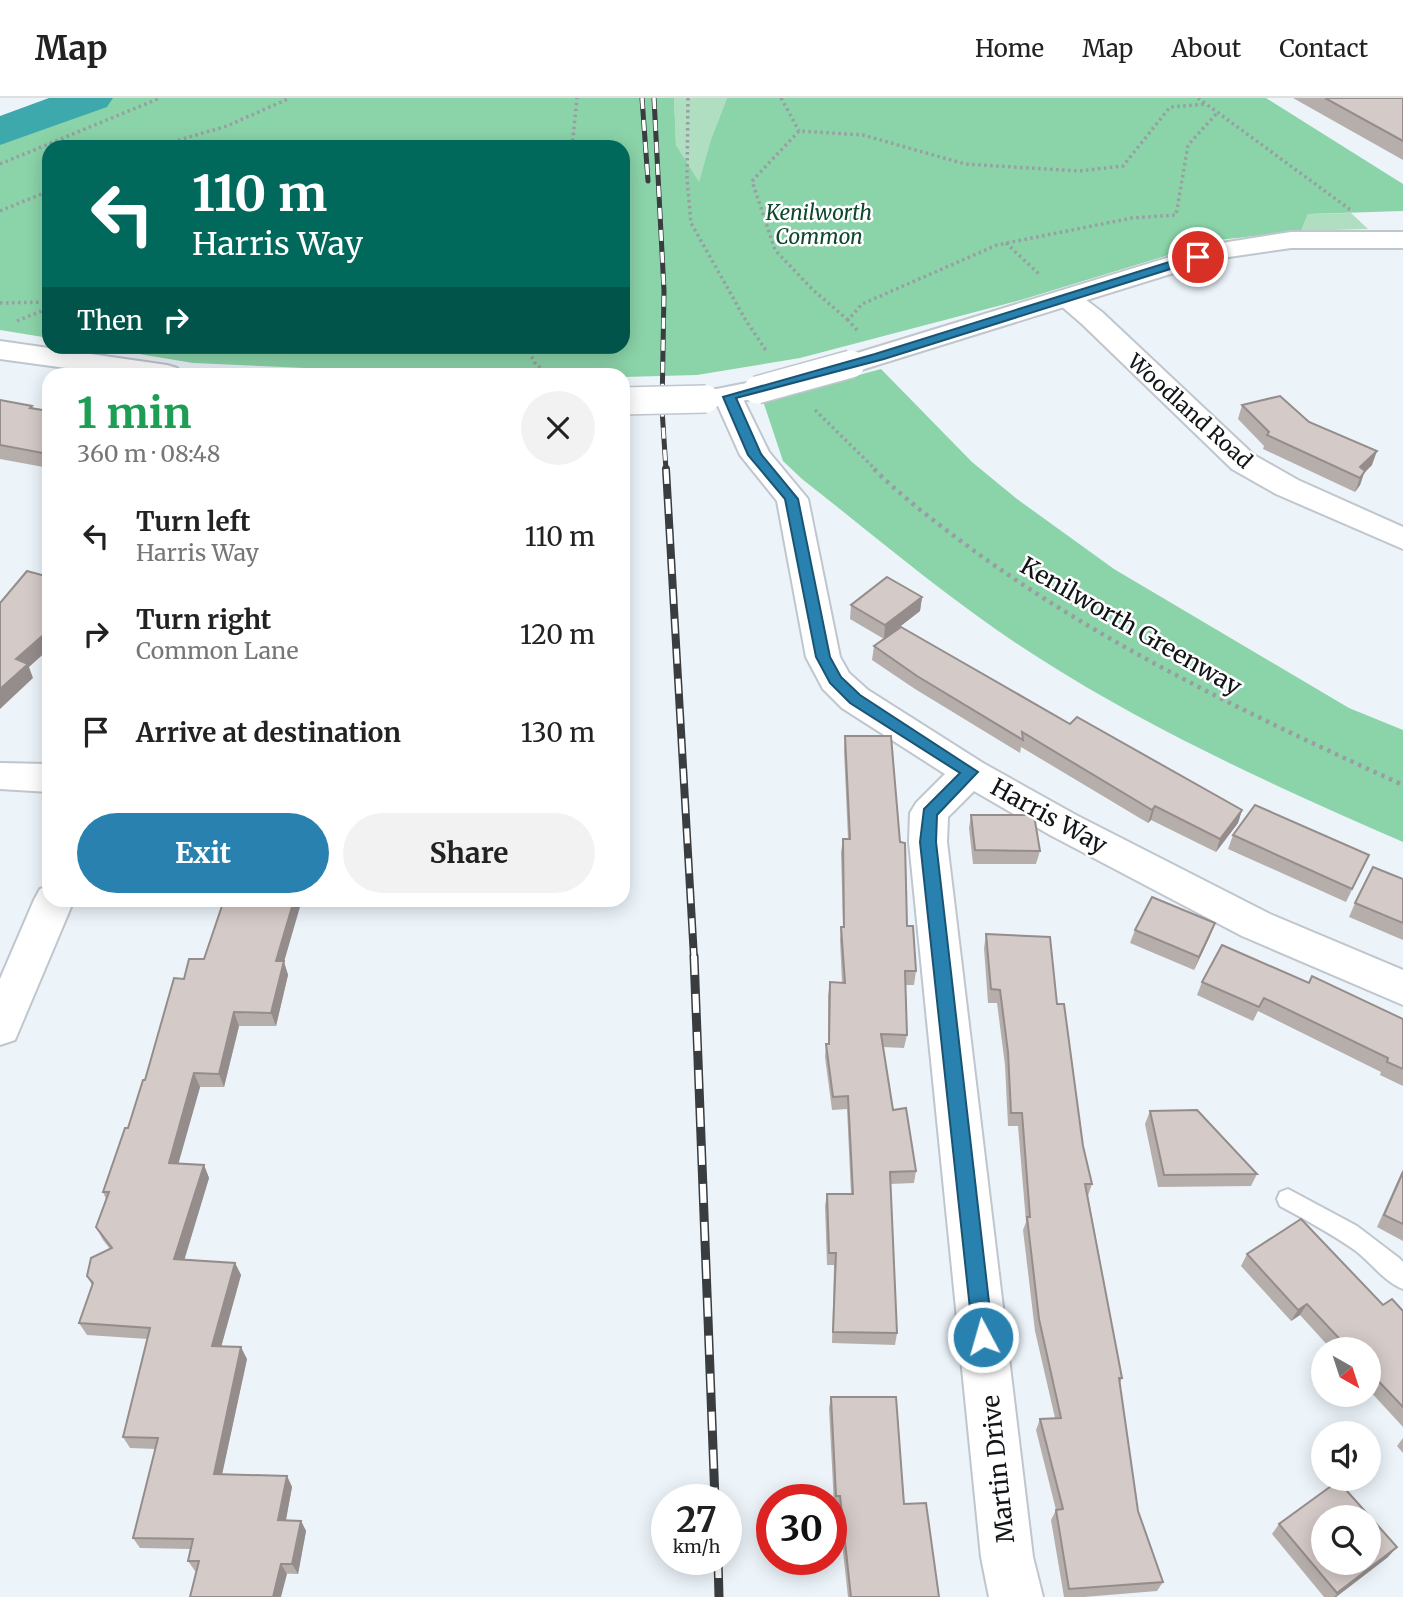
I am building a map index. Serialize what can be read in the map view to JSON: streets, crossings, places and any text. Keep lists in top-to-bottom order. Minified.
{"streets":{"street":["Woodland Road","Harris Way","Martin Drive"],"path":["Kenilworth Greenway"]},"crossings":[["Harris Way","Martin Drive"]],"parks":["Kenilworth Common"],"north":"bottom right","page":{"header":"Map","nav":["Home","Map","About","Contact"],"turn":["110 m","Harris Way"],"then":"Then","heading":["1 min","360 m · 08:48"],"list":[{"name":"Turn left","note":"Harris Way","value":"110 m"},{"name":"Turn right","note":"Common Lane","value":"120 m"},{"name":"Arrive at destination","value":"130 m"}],"buttons":["Exit","Share"],"speed":"27 km/h","limit":"30"}}
